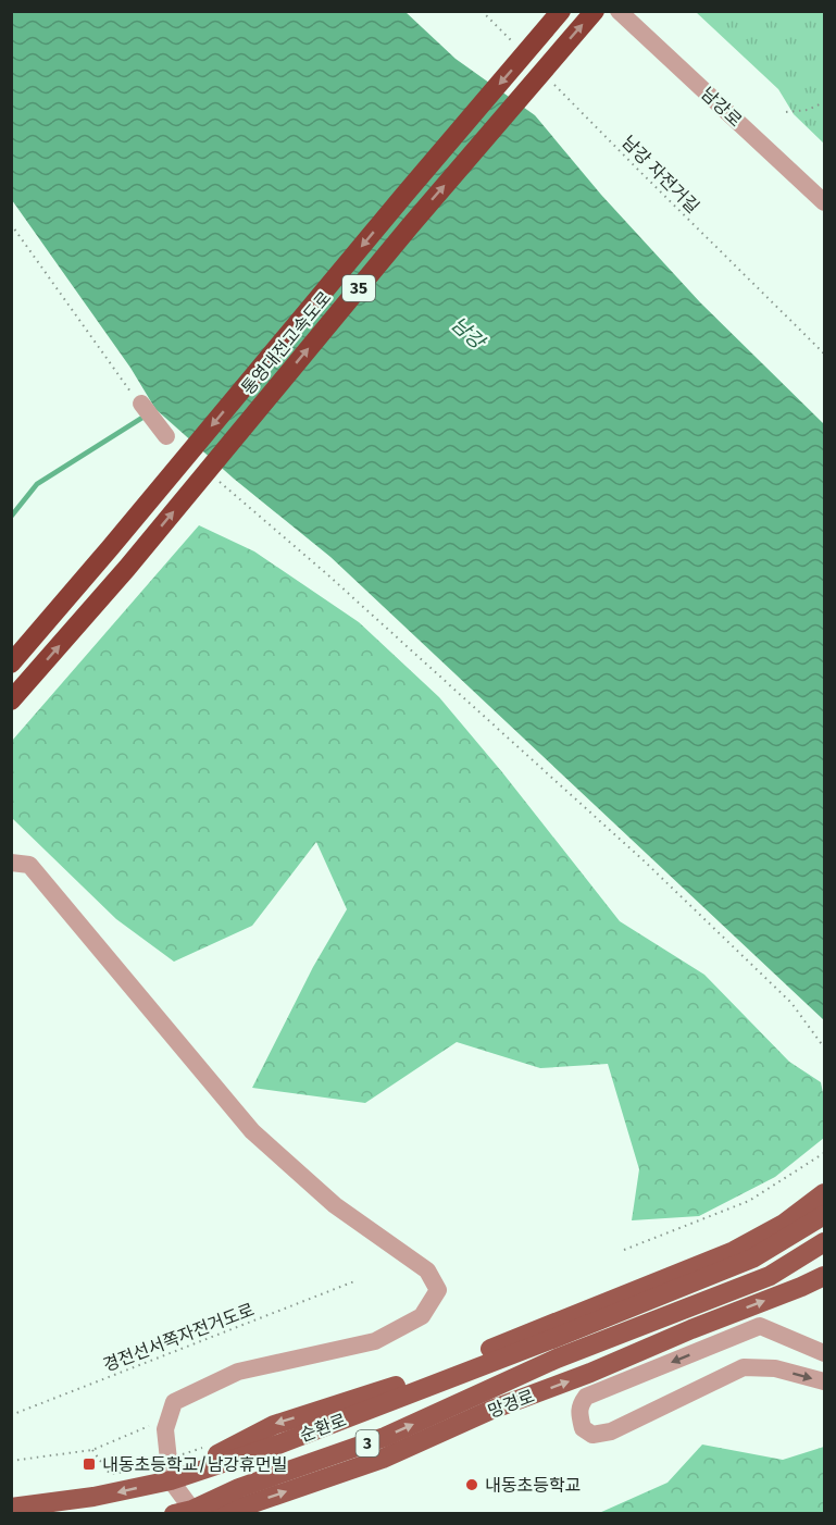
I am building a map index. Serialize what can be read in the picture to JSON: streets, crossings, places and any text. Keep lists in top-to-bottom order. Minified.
{"streets":{"highway":["35","통영대전고속도로"],"main road":["망경로","순환로","3"],"street":["남강로"],"path":["남강 자전거길","경전선서쪽자전거도로"]},"crossings":[["망경로","순환로"]],"water":["남강"],"places":{"transit":["내동초등학교/남강휴먼빌"],"other":["내동초등학교"]}}
